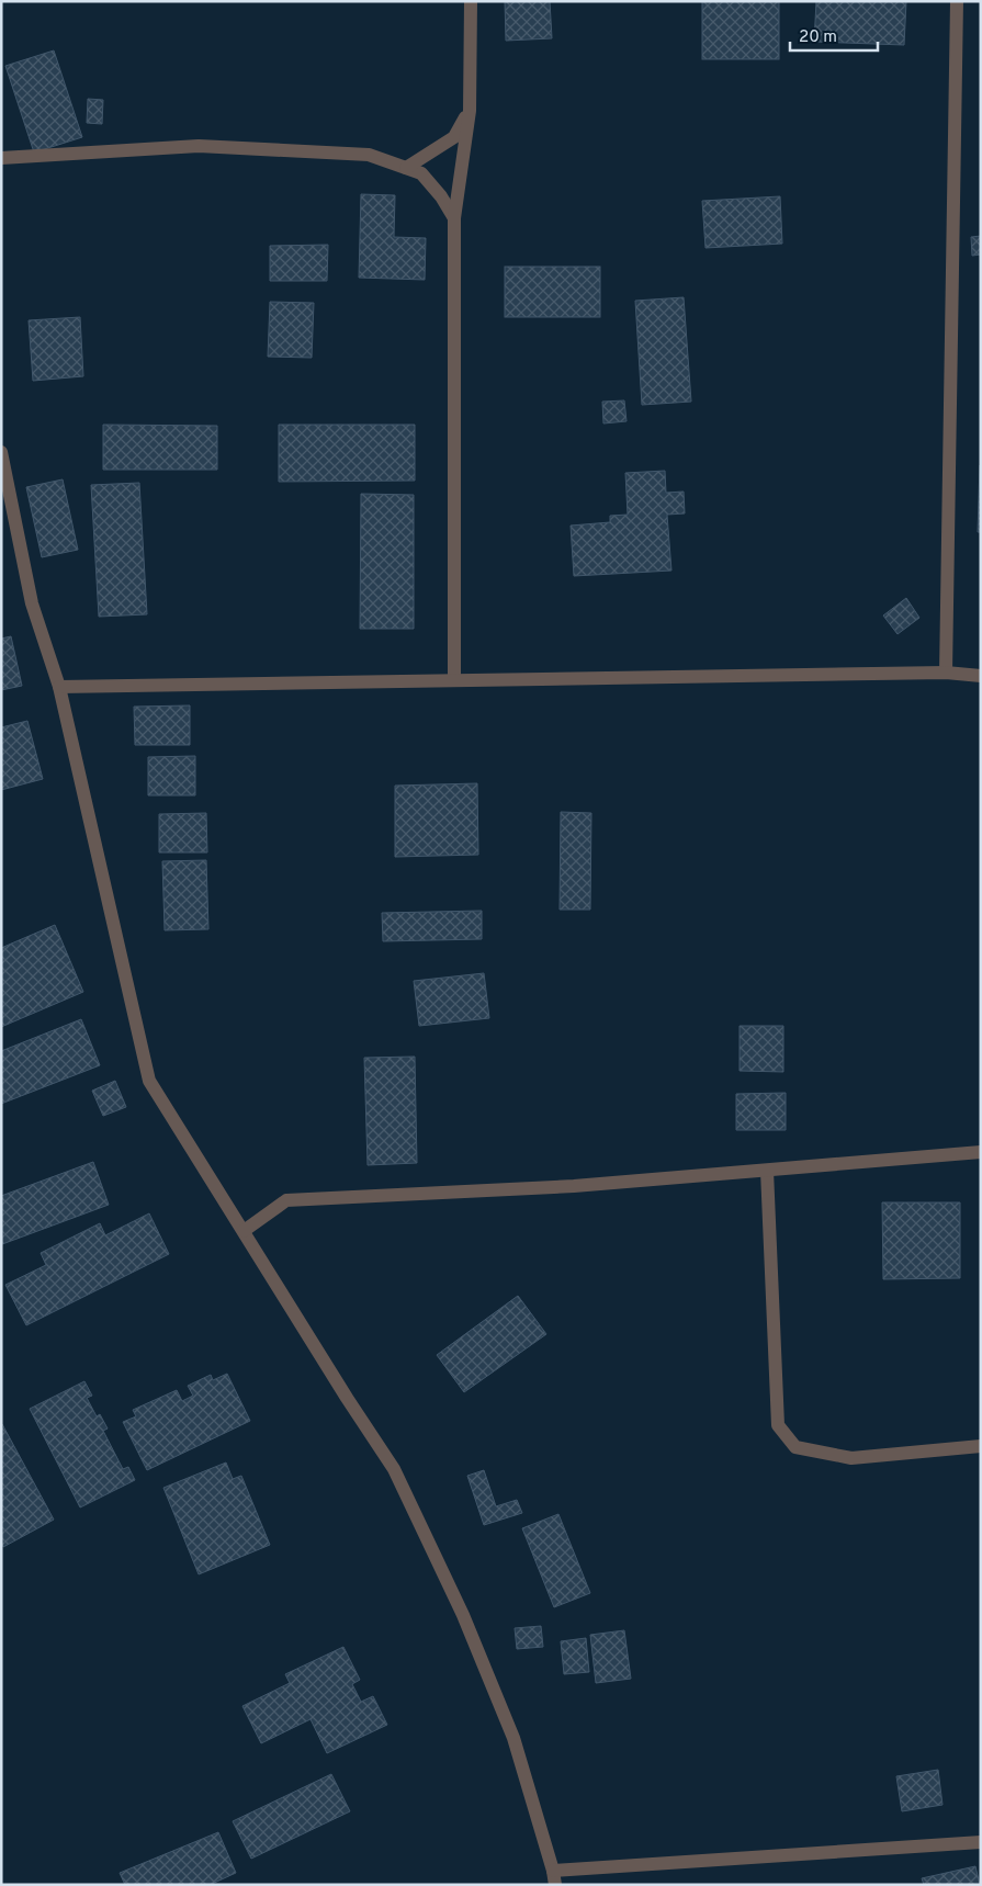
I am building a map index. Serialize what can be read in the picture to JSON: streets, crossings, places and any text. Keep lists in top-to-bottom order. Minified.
{"scale_bar":"20 m"}
